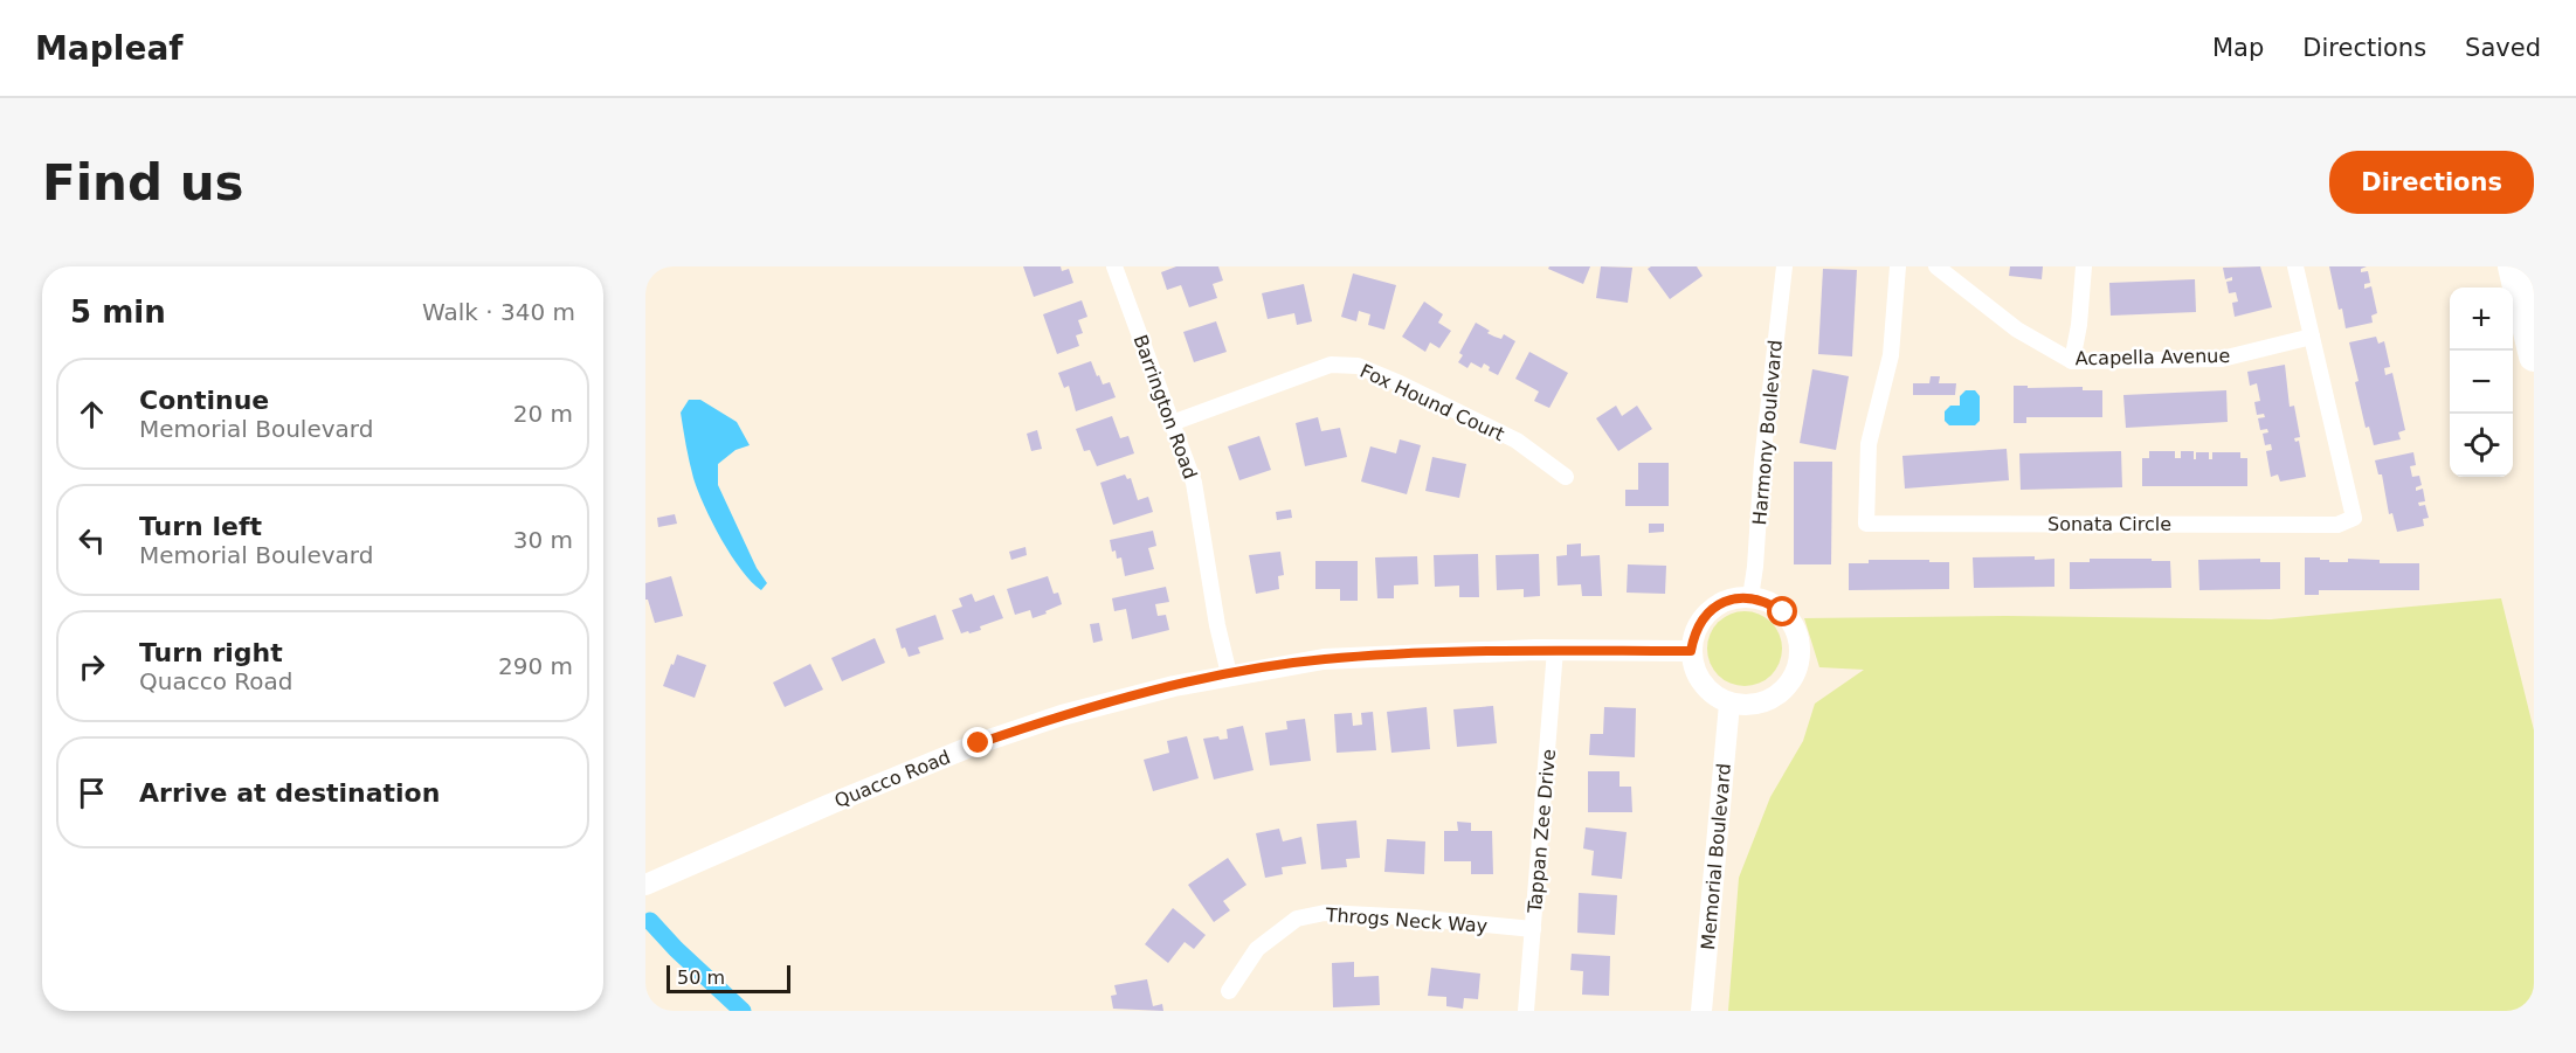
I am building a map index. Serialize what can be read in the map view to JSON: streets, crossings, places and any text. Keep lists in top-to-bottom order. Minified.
{"streets":{"street":["Acapella Avenue","Fox Hound Court","Barrington Road","Harmony Boulevard","Sonata Circle","Quacco Road","Tappan Zee Drive","Memorial Boulevard","Throgs Neck Way"]},"crossings":[["Acapella Avenue","Sonata Circle"],["Fox Hound Court","Barrington Road"],["Barrington Road","Quacco Road"],["Harmony Boulevard","Quacco Road"],["Harmony Boulevard","Memorial Boulevard"],["Quacco Road","Tappan Zee Drive"],["Quacco Road","Memorial Boulevard"],["Tappan Zee Drive","Throgs Neck Way"]],"scale_bar":"50 m","page":{"header":"Mapleaf","nav":["Map","Directions","Saved"],"buttons":"Directions","title":"Find us","heading":["5 min","Walk · 340 m"],"map_buttons":["+","−"],"list":[["Continue","Memorial Boulevard","20 m"],["Turn left","Memorial Boulevard","30 m"],["Turn right","Quacco Road","290 m"],"Arrive at destination"],"scale":"50 m"}}
